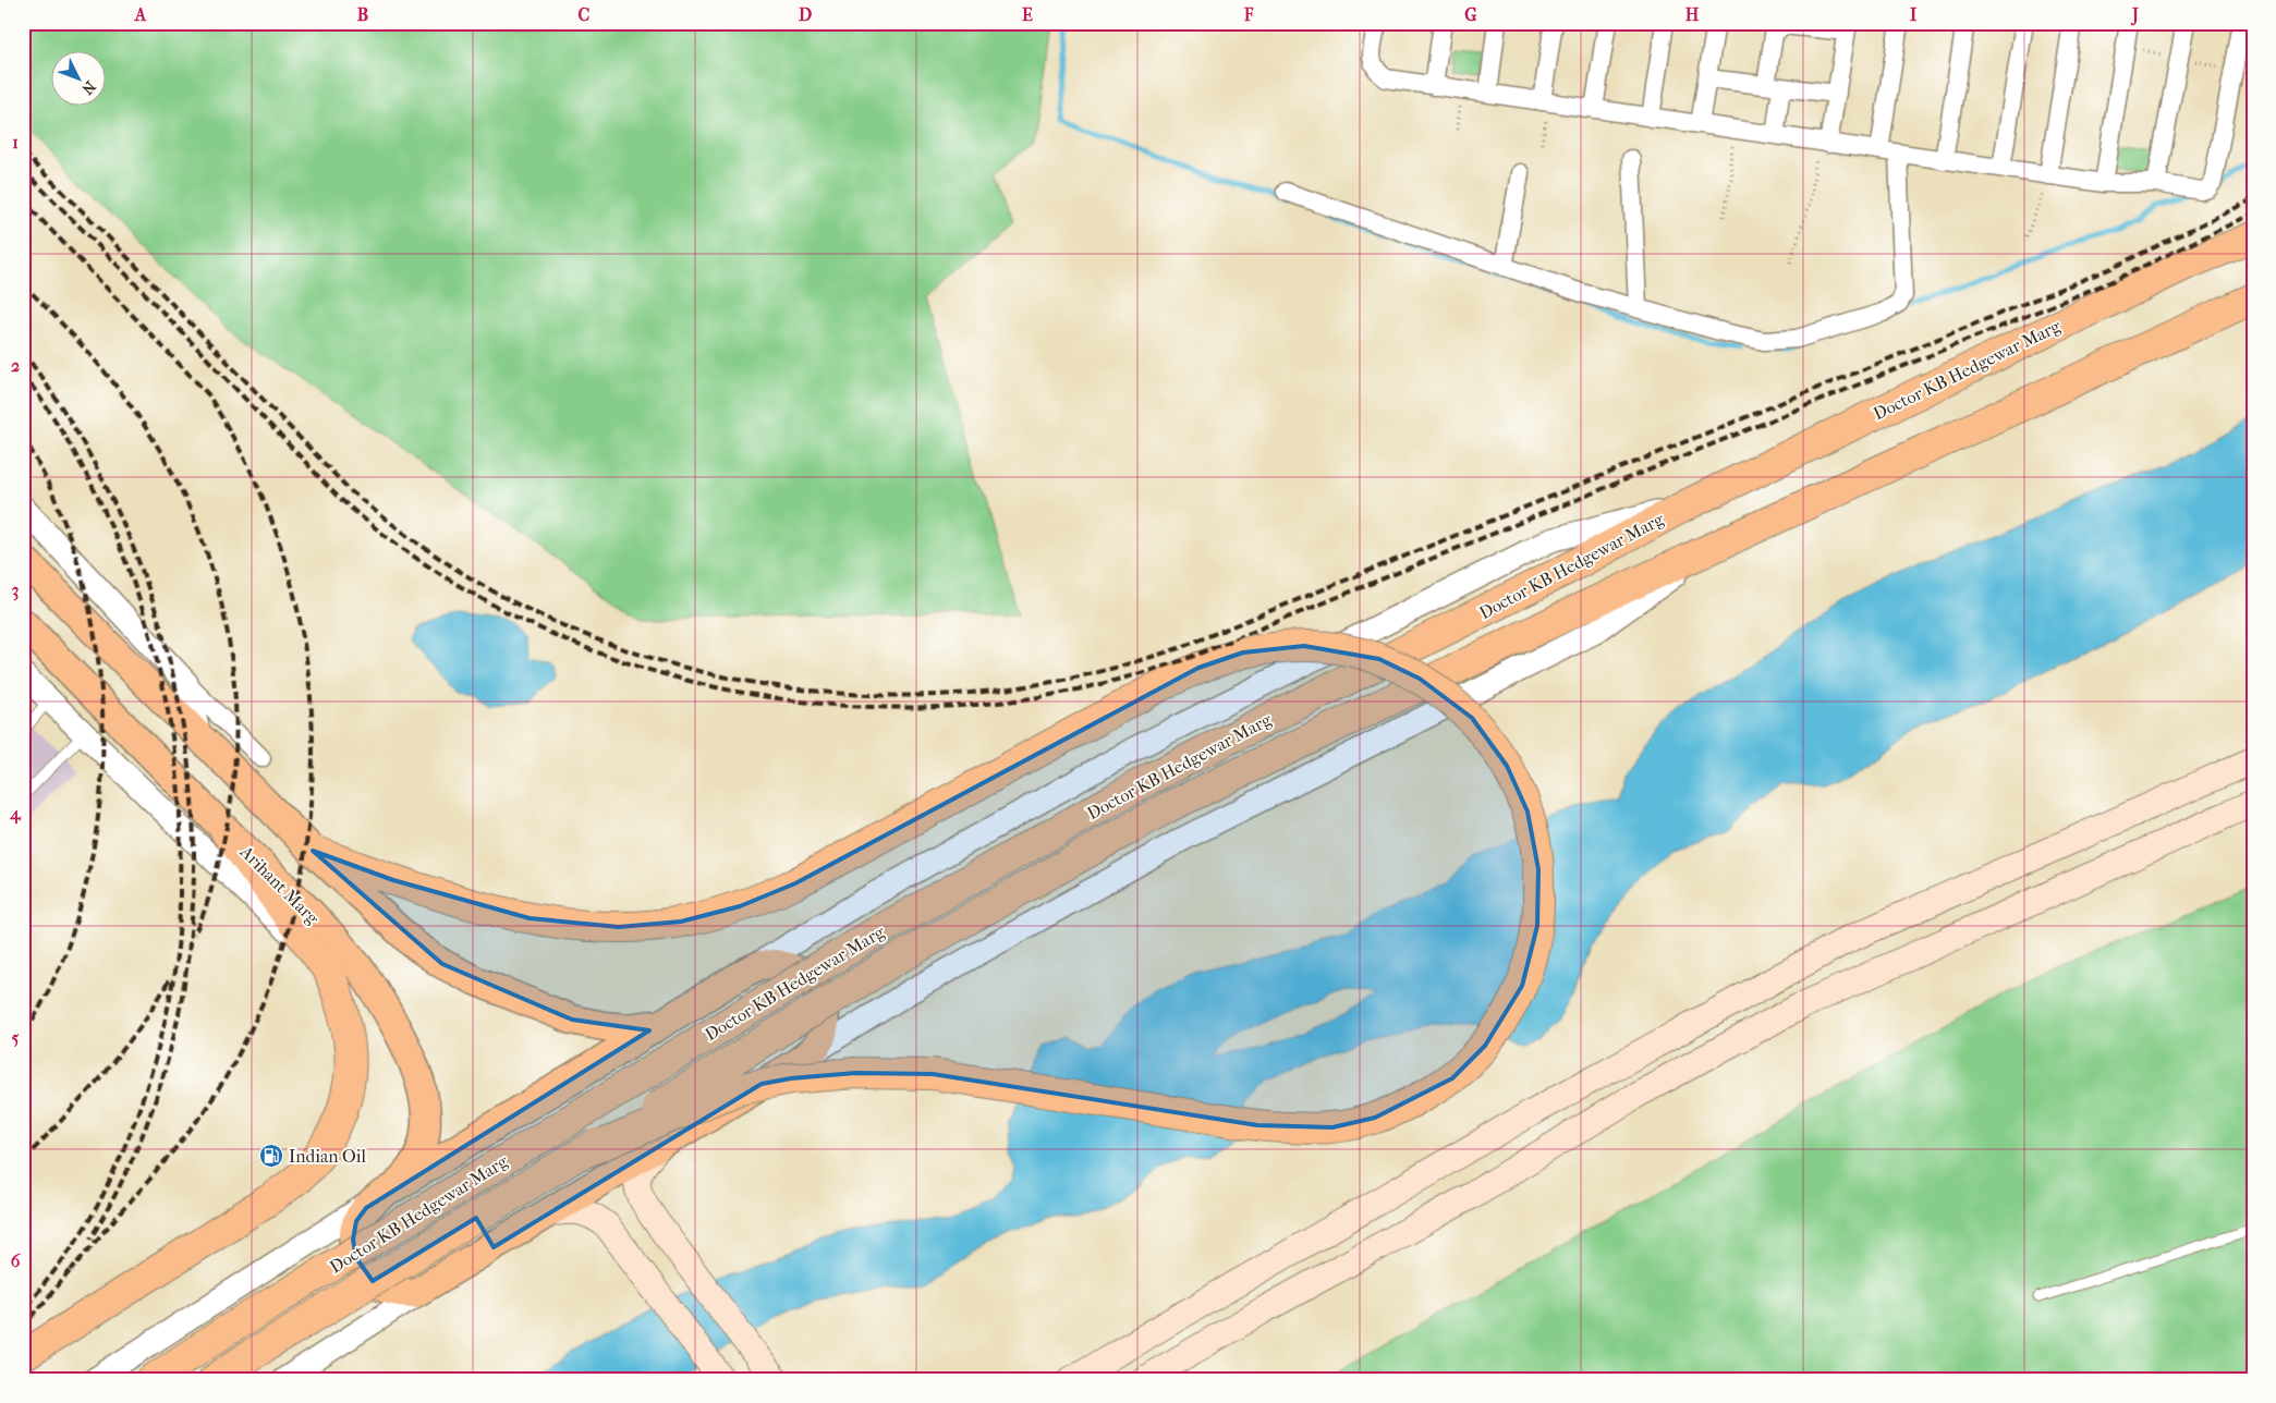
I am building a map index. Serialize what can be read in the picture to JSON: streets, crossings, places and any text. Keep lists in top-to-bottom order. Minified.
{"streets":{"highway":["Doctor KB Hedgewar Marg"],"main road":["Arihant Marg"]},"places":{"fuel station":["Indian Oil"]},"north":"bottom right","grid":{"columns":["A","B","C","D","E","F","G","H","I","J"],"rows":["1","2","3","4","5","6"]}}
